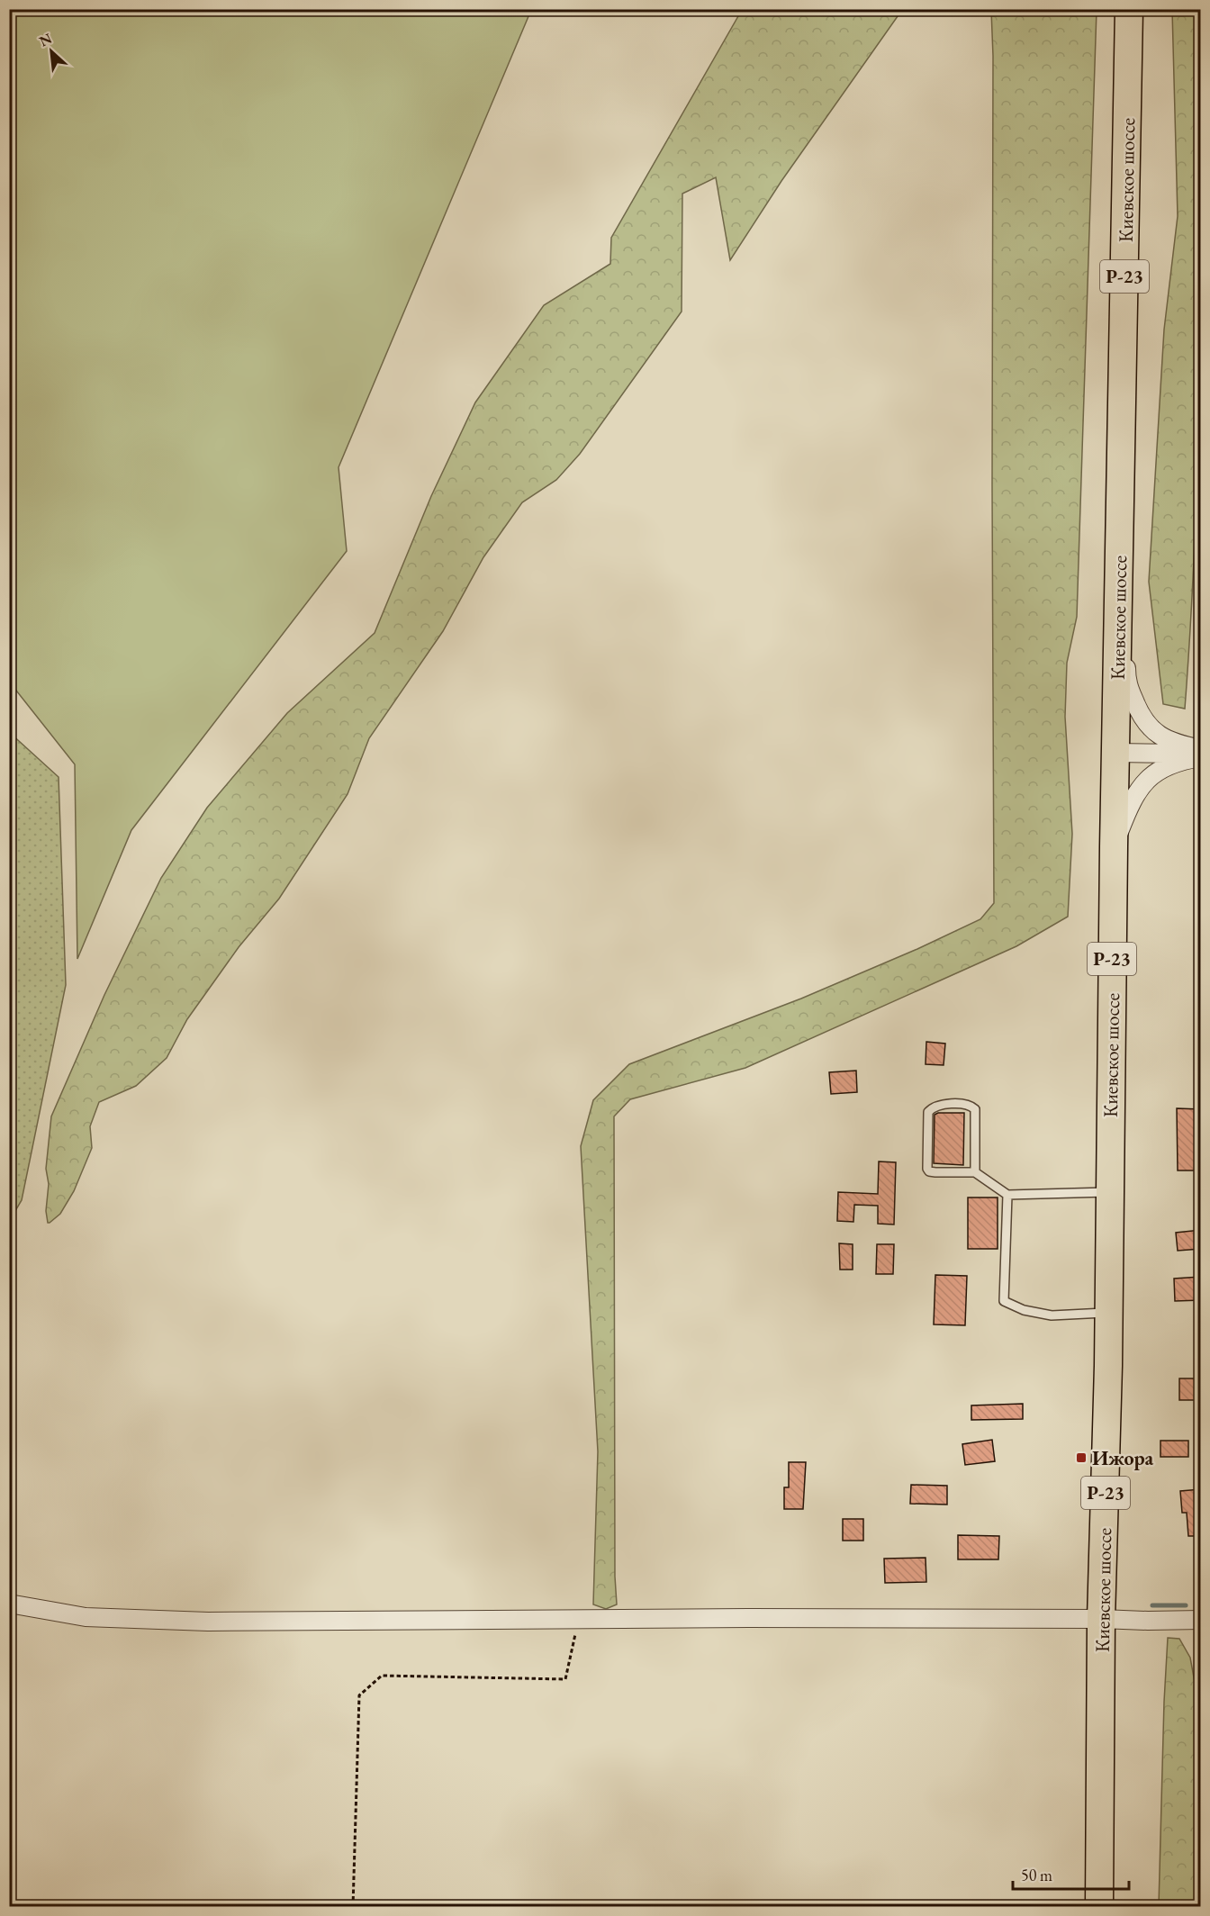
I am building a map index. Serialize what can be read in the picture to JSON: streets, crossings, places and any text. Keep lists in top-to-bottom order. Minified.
{"streets":{"main road":["Киевское шоссе","Р-23"]},"places":{"transit":["Ижора"]},"scale_bar":"50 m","north":"top left"}
